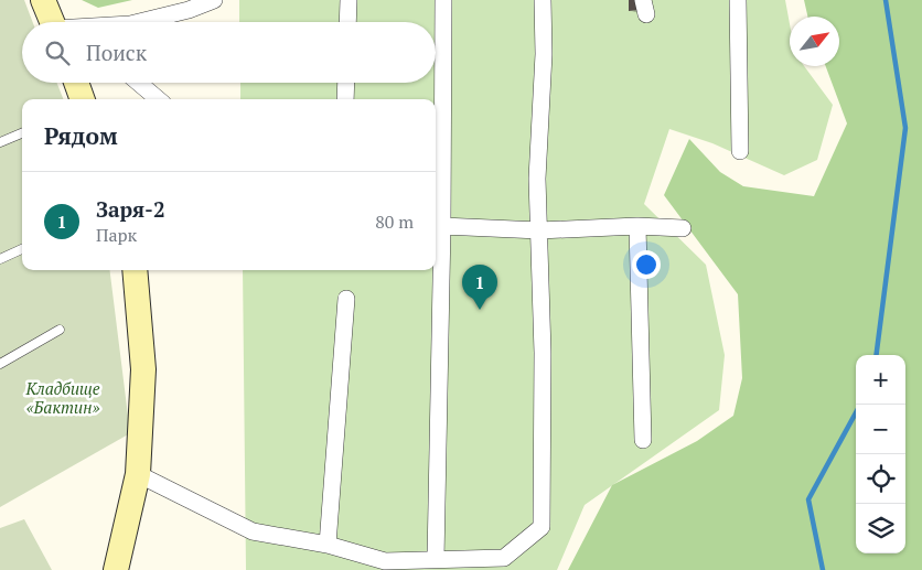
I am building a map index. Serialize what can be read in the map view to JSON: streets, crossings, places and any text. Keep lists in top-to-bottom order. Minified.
{"parks":["Кладбище «Бактин»"],"north":"top right","page":{"search":"Поиск","heading":"Рядом","list":[{"mark":"1","name":"Заря-2","note":"Парк","value":"80 m"}],"pins":"1","map_buttons":["+","−"]}}
